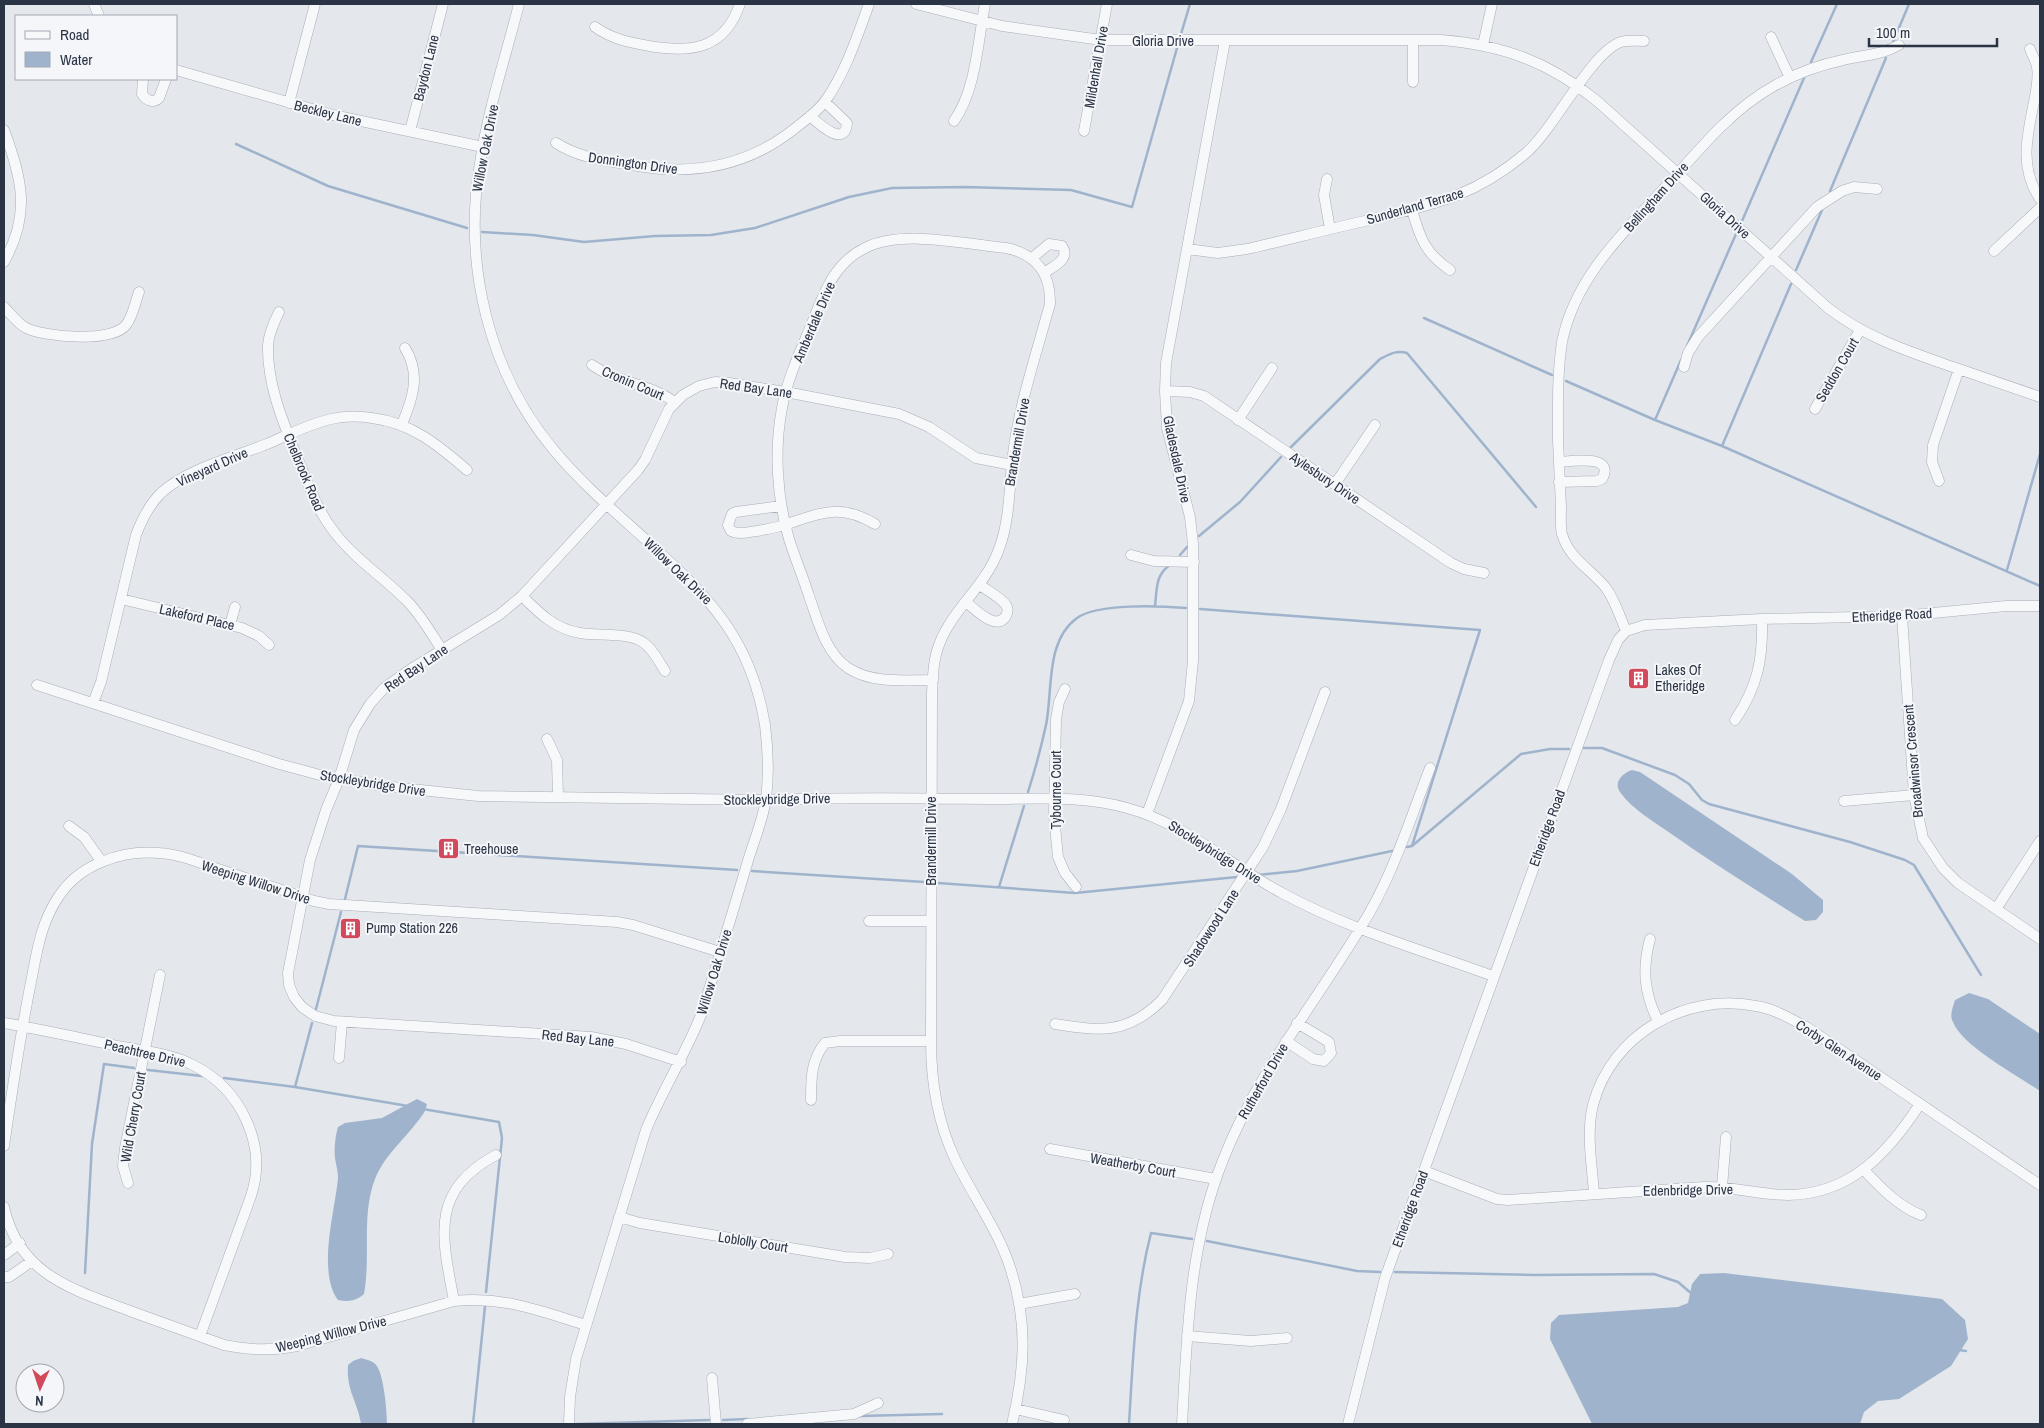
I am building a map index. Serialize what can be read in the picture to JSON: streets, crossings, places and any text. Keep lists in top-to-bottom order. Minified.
{"streets":{"street":["Gloria Drive","Mildenhall Drive","Baydon Lane","Beckley Lane","Willow Oak Drive","Donnington Drive","Bellingham Drive","Sunderland Terrace","Amberdale Drive","Seddon Court","Cronin Court","Red Bay Lane","Brandermill Drive","Gladesdale Drive","Vineyard Drive","Chelbrook Road","Aylesbury Drive","Etheridge Road","Lakeford Place","Broadwinsor Crescent","Stockleybridge Drive","Tybourne Court","Weeping Willow Drive","Shadowood Lane","Corby Glen Avenue","Peachtree Drive","Rutherford Drive","Wild Cherry Court","Weatherby Court","Edenbridge Drive","Loblolly Court"]},"crossings":[["Gloria Drive","Mildenhall Drive"],["Gloria Drive","Bellingham Drive"],["Gloria Drive","Sunderland Terrace"],["Gloria Drive","Seddon Court"],["Gloria Drive","Gladesdale Drive"],["Baydon Lane","Beckley Lane"],["Beckley Lane","Willow Oak Drive"],["Willow Oak Drive","Red Bay Lane"],["Willow Oak Drive","Stockleybridge Drive"],["Willow Oak Drive","Weeping Willow Drive"],["Willow Oak Drive","Loblolly Court"],["Bellingham Drive","Etheridge Road"],["Sunderland Terrace","Gladesdale Drive"],["Amberdale Drive","Red Bay Lane"],["Amberdale Drive","Brandermill Drive"],["Cronin Court","Red Bay Lane"],["Red Bay Lane","Brandermill Drive"],["Red Bay Lane","Chelbrook Road"],["Red Bay Lane","Stockleybridge Drive"],["Red Bay Lane","Weeping Willow Drive"],["Brandermill Drive","Stockleybridge Drive"],["Gladesdale Drive","Aylesbury Drive"],["Gladesdale Drive","Stockleybridge Drive"],["Vineyard Drive","Chelbrook Road"],["Vineyard Drive","Lakeford Place"],["Vineyard Drive","Stockleybridge Drive"],["Etheridge Road","Broadwinsor Crescent"],["Etheridge Road","Stockleybridge Drive"],["Etheridge Road","Edenbridge Drive"],["Stockleybridge Drive","Tybourne Court"],["Stockleybridge Drive","Shadowood Lane"],["Stockleybridge Drive","Rutherford Drive"],["Weeping Willow Drive","Peachtree Drive"],["Corby Glen Avenue","Edenbridge Drive"],["Peachtree Drive","Wild Cherry Court"],["Rutherford Drive","Weatherby Court"]],"places":{"building":["Lakes Of Etheridge","Treehouse","Pump Station 226"]},"legend":["Road","Water"],"scale_bar":"100 m","north":"bottom"}
